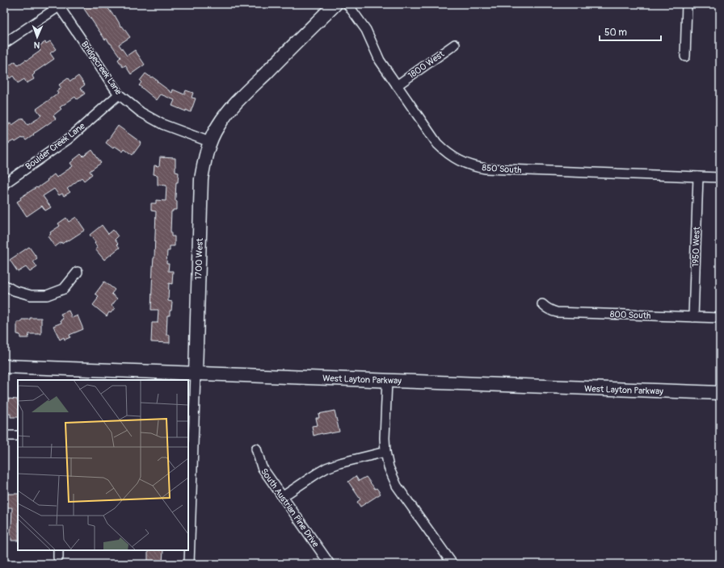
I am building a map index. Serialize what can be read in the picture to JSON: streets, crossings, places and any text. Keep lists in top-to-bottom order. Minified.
{"streets":{"main road":["1700 West","West Layton Parkway"],"street":["1800 West","Bridgecreek Lane","Boulder Creek Lane","850 South","1950 West","800 South","South Austrian Pine Drive"]},"crossings":[["1800 West","850 South"],["Bridgecreek Lane","Boulder Creek Lane"],["Bridgecreek Lane","1700 West"],["850 South","1950 West"],["1950 West","800 South"],["1700 West","West Layton Parkway"]],"scale_bar":"50 m","north":"bottom"}
